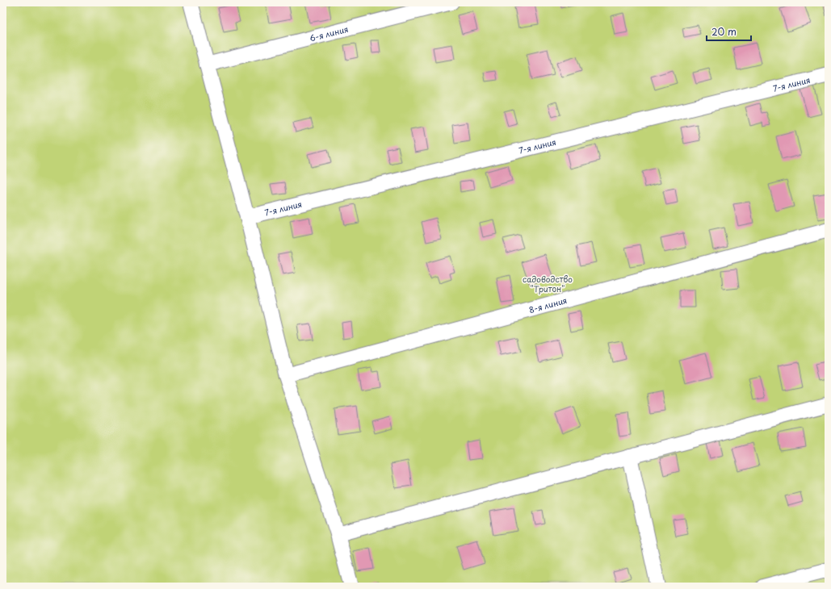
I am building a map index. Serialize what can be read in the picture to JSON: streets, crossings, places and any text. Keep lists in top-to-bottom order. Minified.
{"streets":{"street":["6-я линия","7-я линия","8-я линия"]},"parks":["садоводство \"Тритон\""],"scale_bar":"20 m"}
